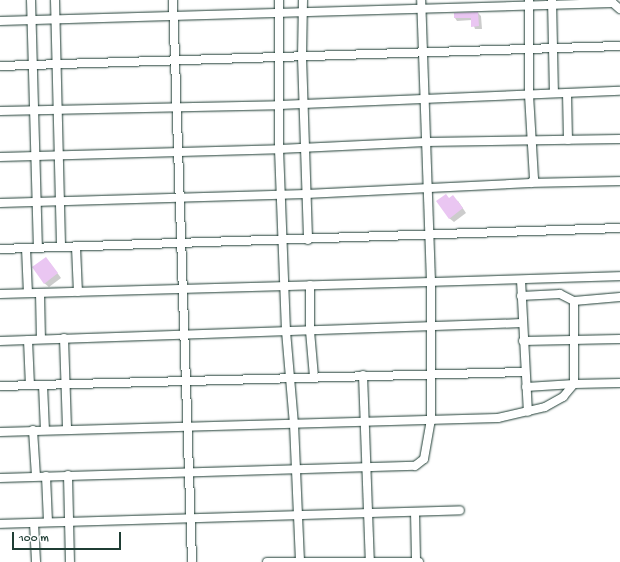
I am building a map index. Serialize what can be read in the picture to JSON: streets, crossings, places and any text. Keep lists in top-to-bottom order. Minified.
{"scale_bar":"100 m"}
